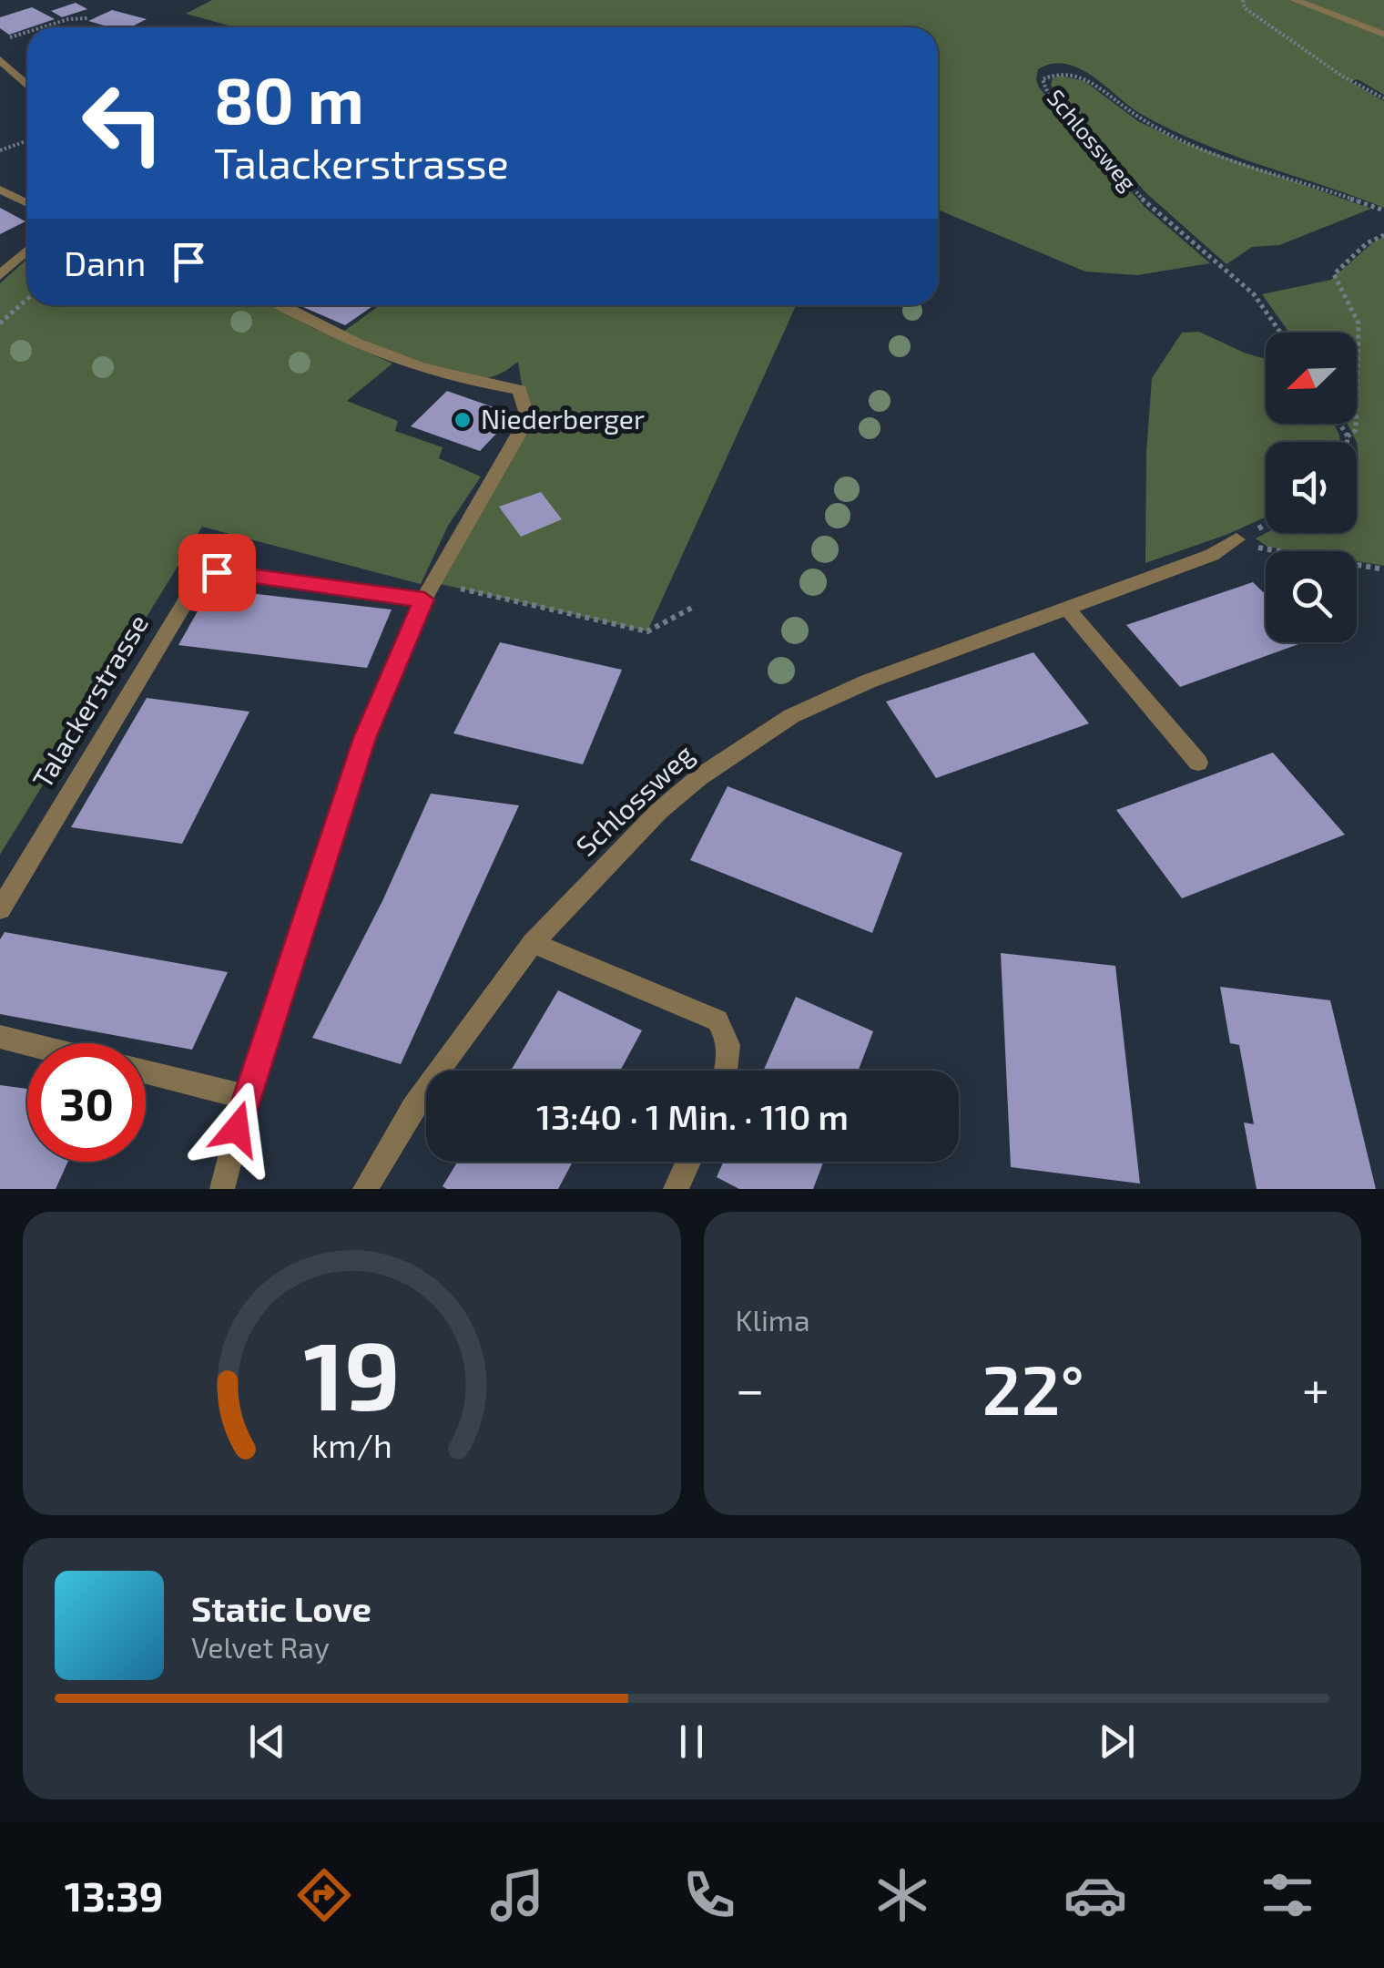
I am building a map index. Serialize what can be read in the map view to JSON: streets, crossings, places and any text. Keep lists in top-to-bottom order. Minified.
{"streets":{"street":["Schlossweg","Talackerstrasse"]},"places":["Niederberger"],"north":"bottom left","page":{"turn":["80 m","Talackerstrasse"],"then":"Dann","limit":"30","trip":"13:40 · 1 Min. · 110 m","tile":"Klima","heat":["−","22°","+"],"song":["Static Love","Velvet Ray"],"tabs":"13:39","gauge":["19","km/h"]}}
